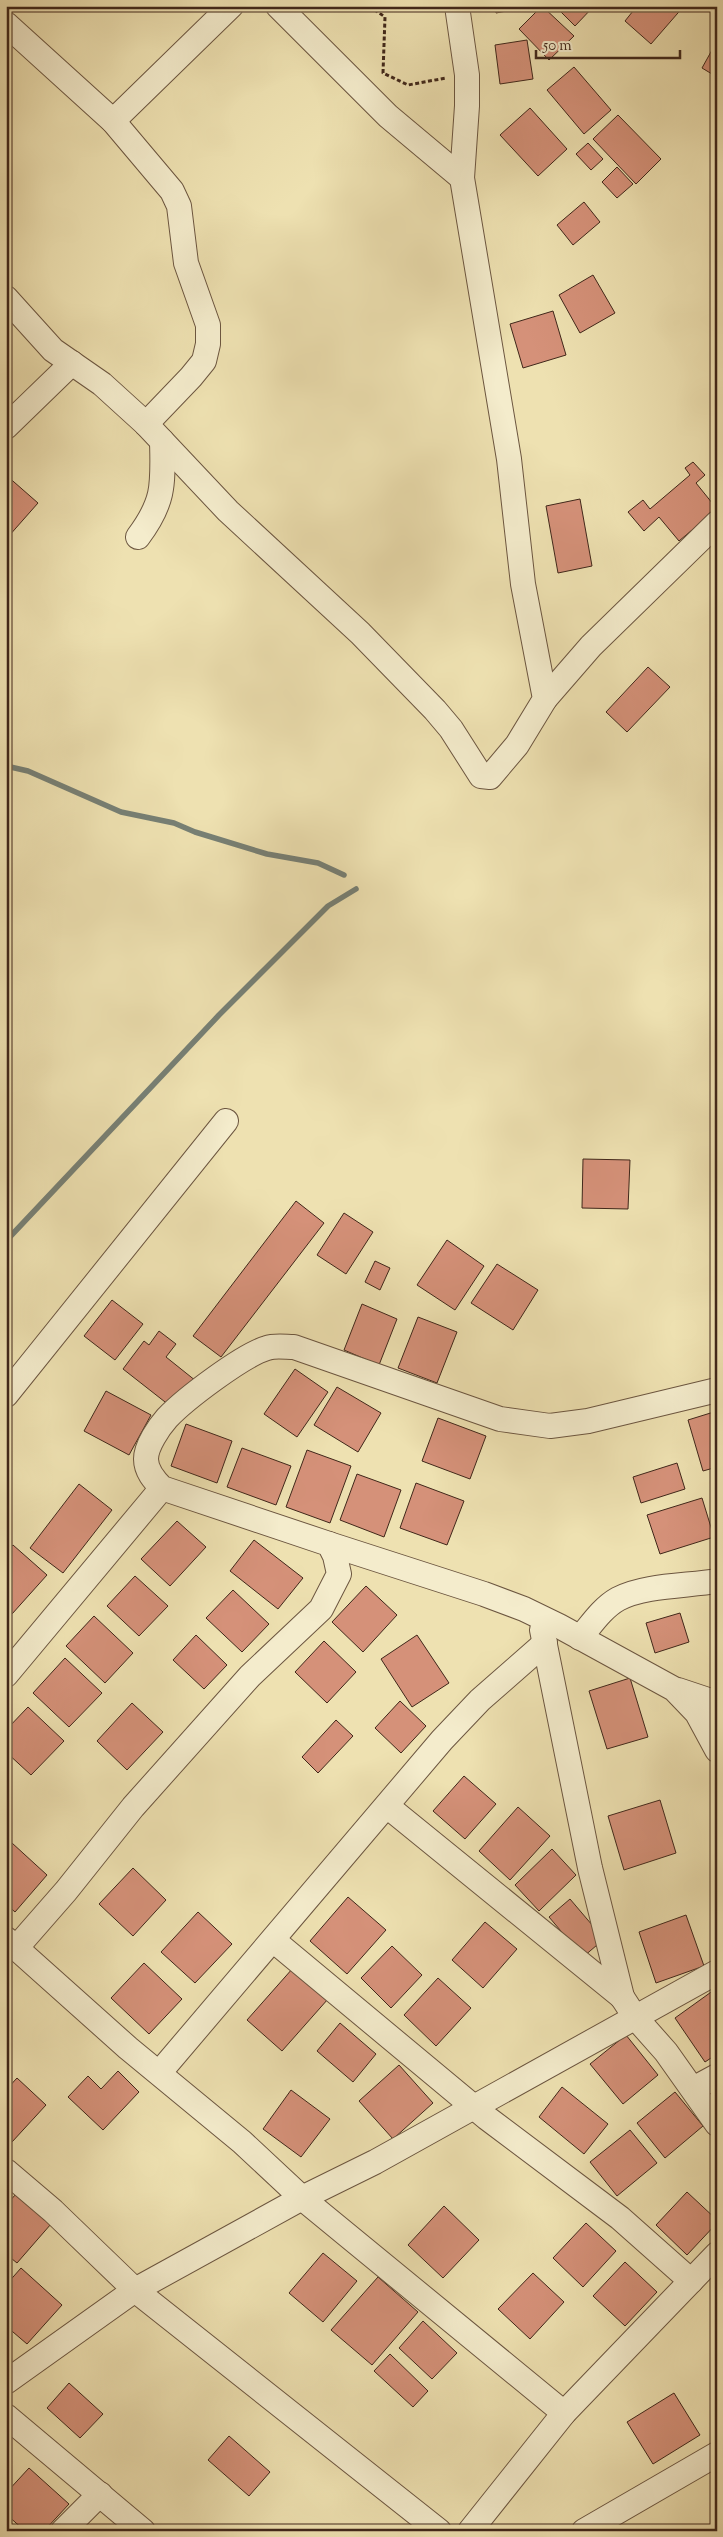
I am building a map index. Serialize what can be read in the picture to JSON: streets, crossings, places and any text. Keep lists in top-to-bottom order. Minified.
{"scale_bar":"50 m"}
